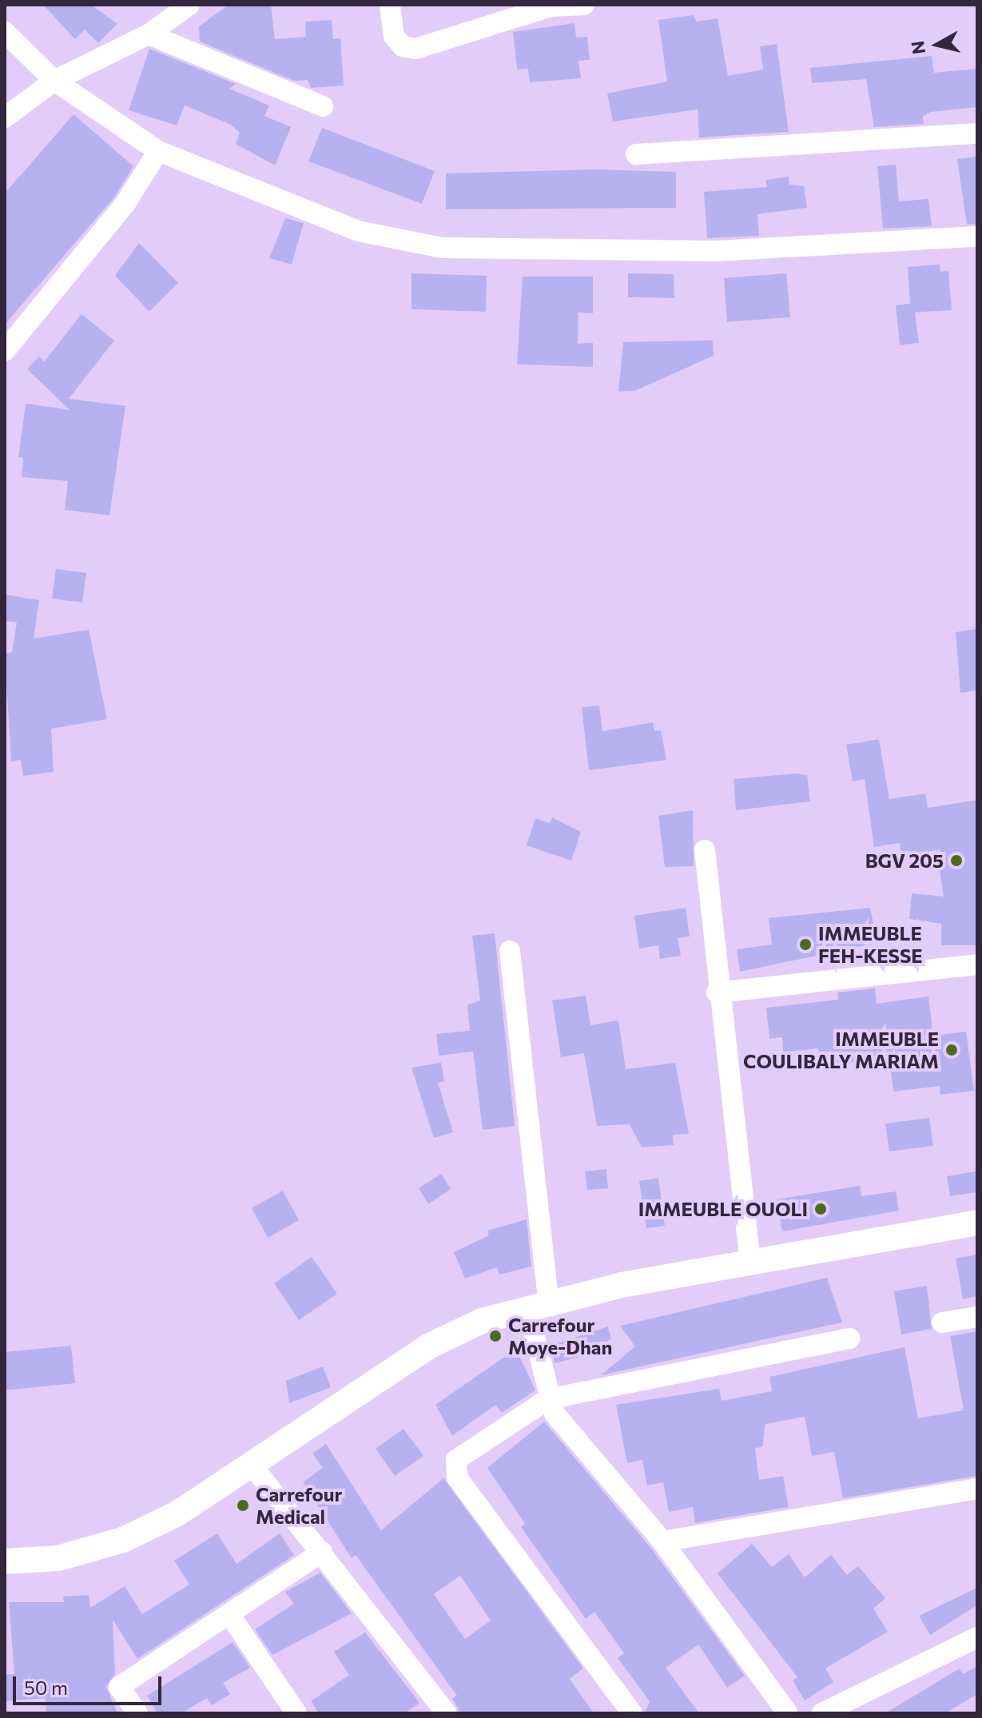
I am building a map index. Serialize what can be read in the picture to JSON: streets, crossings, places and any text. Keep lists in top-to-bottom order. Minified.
{"places":["BGV 205","IMMEUBLE FEH-KESSE","IMMEUBLE COULIBALY MARIAM","IMMEUBLE OUOLI","Carrefour Moye-Dhan","Carrefour Medical"],"scale_bar":"50 m","north":"left"}
